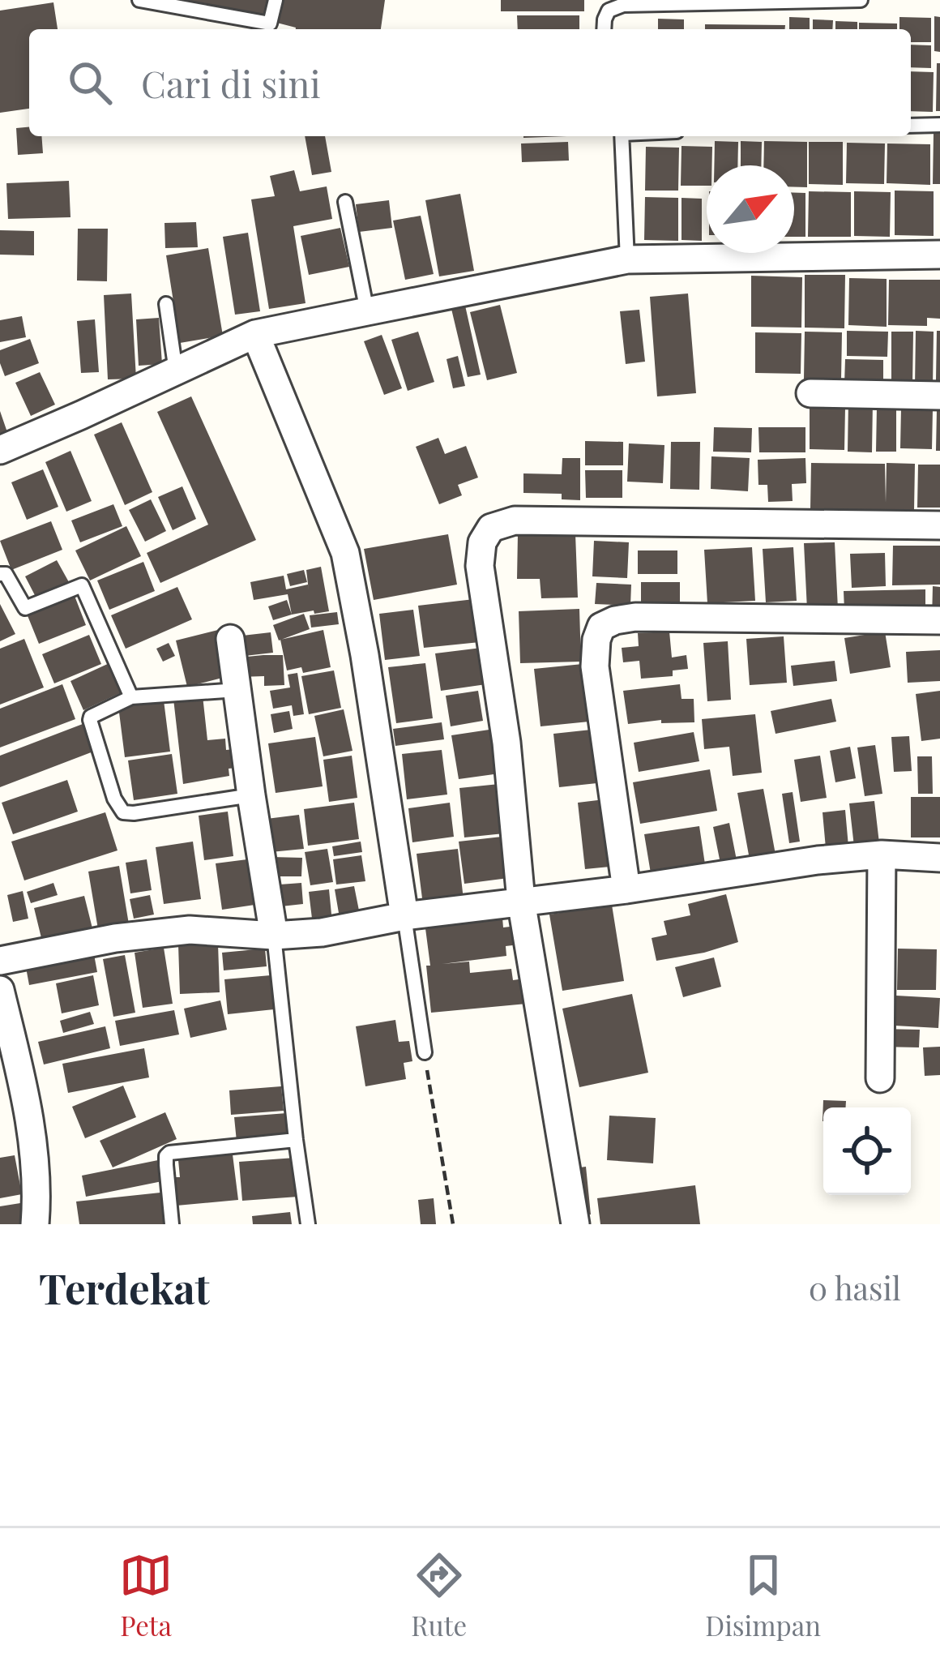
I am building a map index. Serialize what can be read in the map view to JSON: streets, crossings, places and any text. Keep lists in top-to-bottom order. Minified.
{"north":"top right","page":{"search":"Cari di sini","heading":["Terdekat","0 hasil"],"nav":["Peta","Rute","Disimpan"]}}
